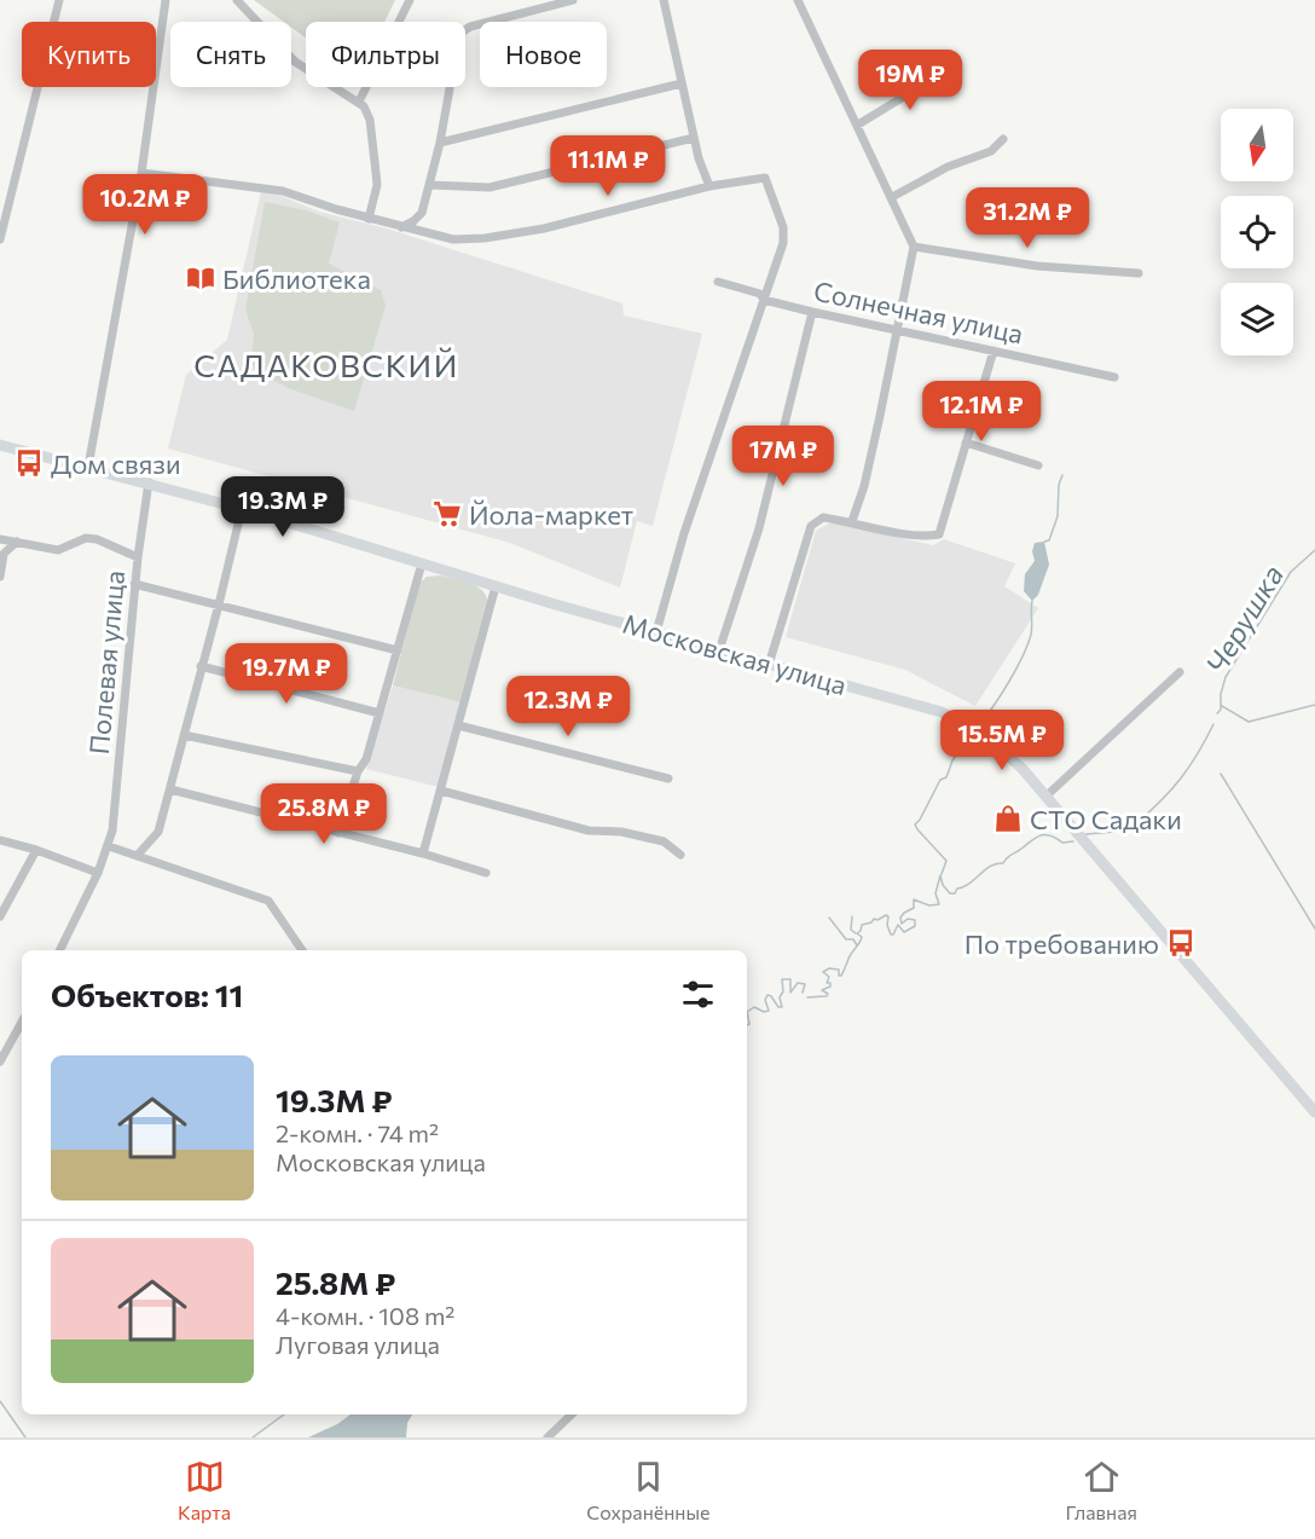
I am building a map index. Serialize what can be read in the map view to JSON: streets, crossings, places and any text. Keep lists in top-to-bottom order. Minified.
{"streets":{"main road":["Московская улица"],"street":["Солнечная улица","Полевая улица"]},"crossings":[["Московская улица","Полевая улица"]],"districts":["САДАКОВСКИЙ"],"water":["Черушка"],"places":{"library":["Библиотека"],"bus stop":["Дом связи","По требованию"],"supermarket":["Йола-маркет"],"shop":["СТО Садаки"]},"north":"bottom","page":{"chip":["Купить","Снять","Фильтры","Новое"],"price":["19M ₽","11.1M ₽","10.2M ₽","31.2M ₽","12.1M ₽","17M ₽","19.3M ₽","19.7M ₽","12.3M ₽","15.5M ₽","25.8M ₽"],"heading":"Объектов: 11","list":[{"name":"19.3M ₽","note":"2-комн. · 74 m² · Московская улица"},{"name":"25.8M ₽","note":"4-комн. · 108 m² · Луговая улица"}],"tabs":["Карта","Сохранённые","Главная"]}}
